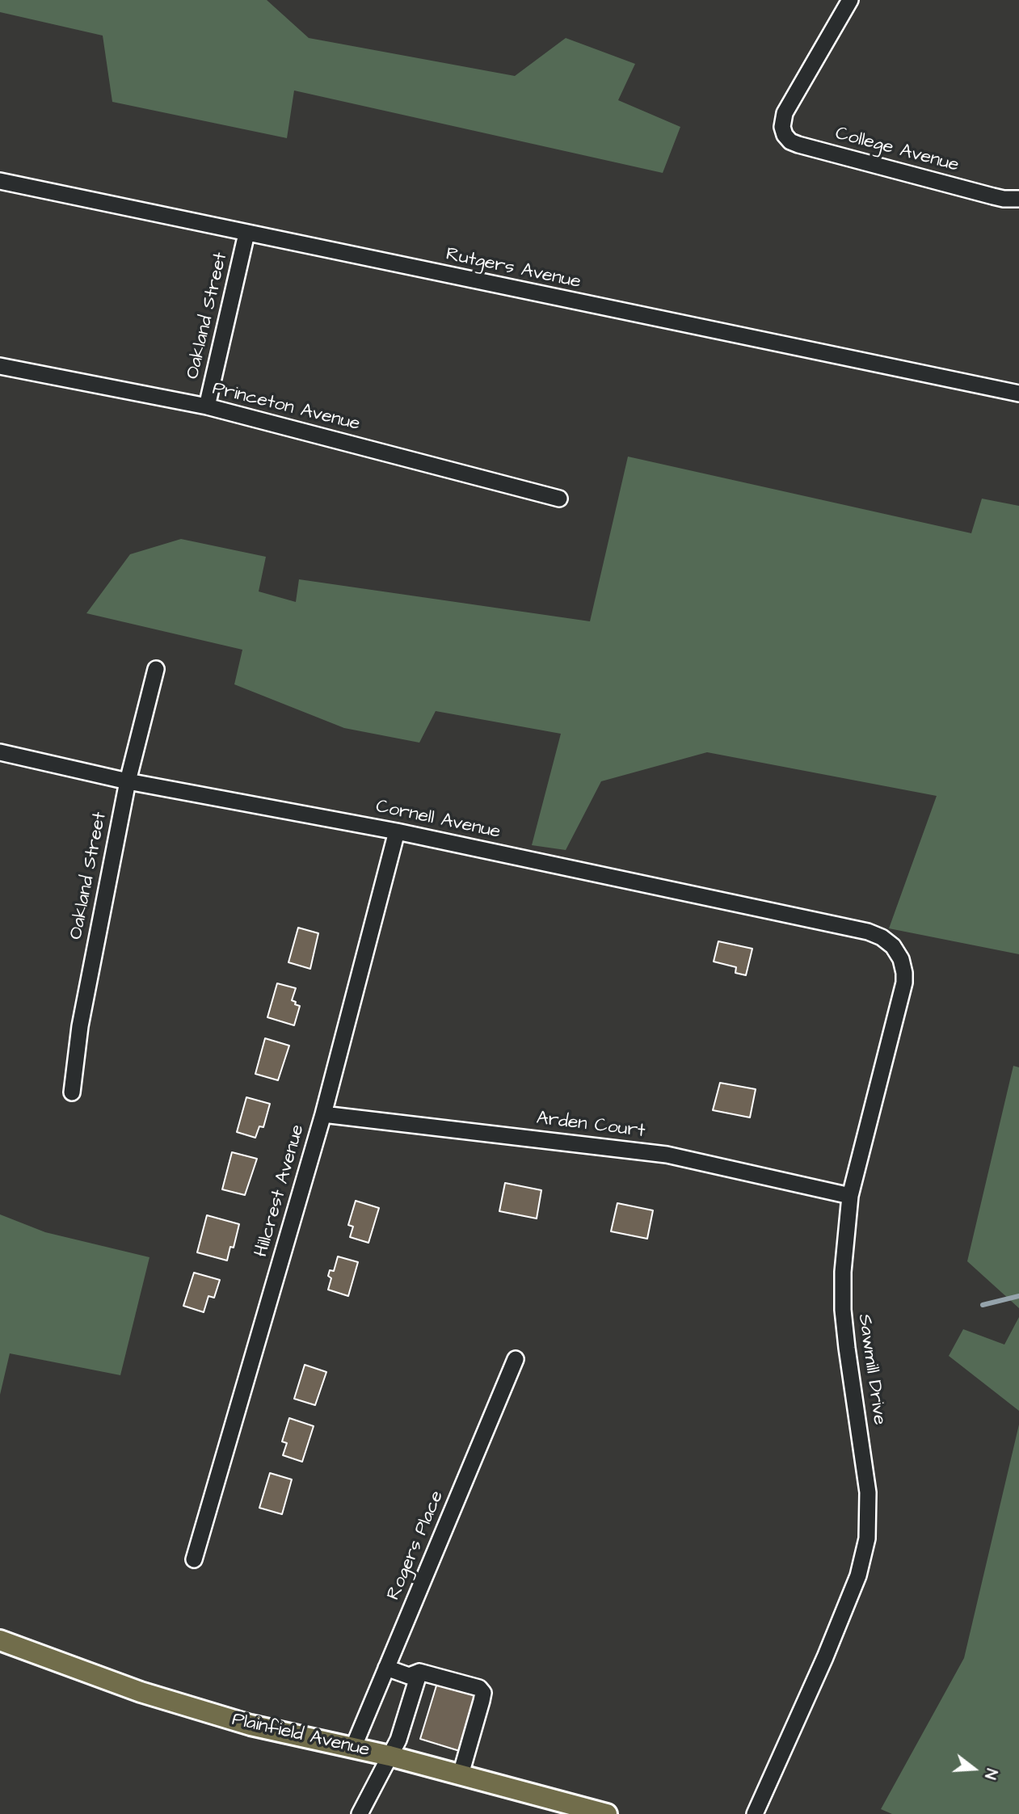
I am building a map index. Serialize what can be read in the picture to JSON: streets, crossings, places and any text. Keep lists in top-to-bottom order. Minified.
{"streets":{"main road":["Plainfield Avenue"],"street":["College Avenue","Rutgers Avenue","Oakland Street","Princeton Avenue","Cornell Avenue","Arden Court","Hillcrest Avenue","Sawmill Drive","Rogers Place"]},"crossings":[["Rutgers Avenue","Oakland Street"],["Oakland Street","Princeton Avenue"],["Oakland Street","Cornell Avenue"],["Cornell Avenue","Hillcrest Avenue"],["Cornell Avenue","Sawmill Drive"],["Arden Court","Hillcrest Avenue"],["Arden Court","Sawmill Drive"],["Rogers Place","Plainfield Avenue"]],"north":"right"}
